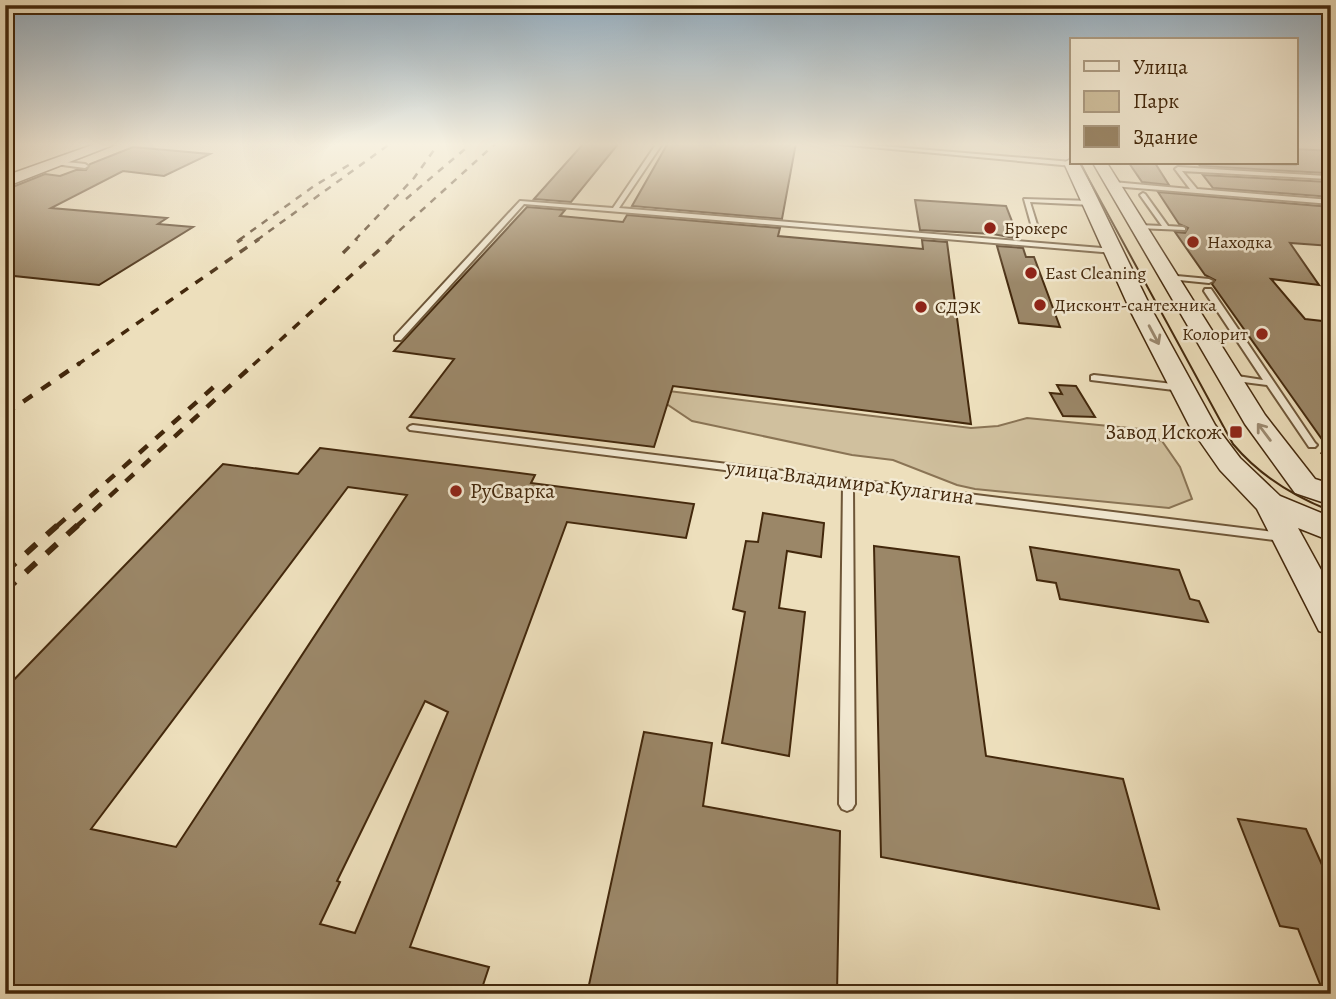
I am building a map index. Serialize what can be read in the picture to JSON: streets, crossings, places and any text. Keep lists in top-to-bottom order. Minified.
{"streets":{"lane":["улица Владимира Кулагина"]},"places":{"other":["Брокерс","Находка","East Cleaning","Дисконт-сантехника","СДЭК","Колорит","РуСварка"],"transit":["Завод Искож"]},"legend":["Улица","Парк","Здание"]}
